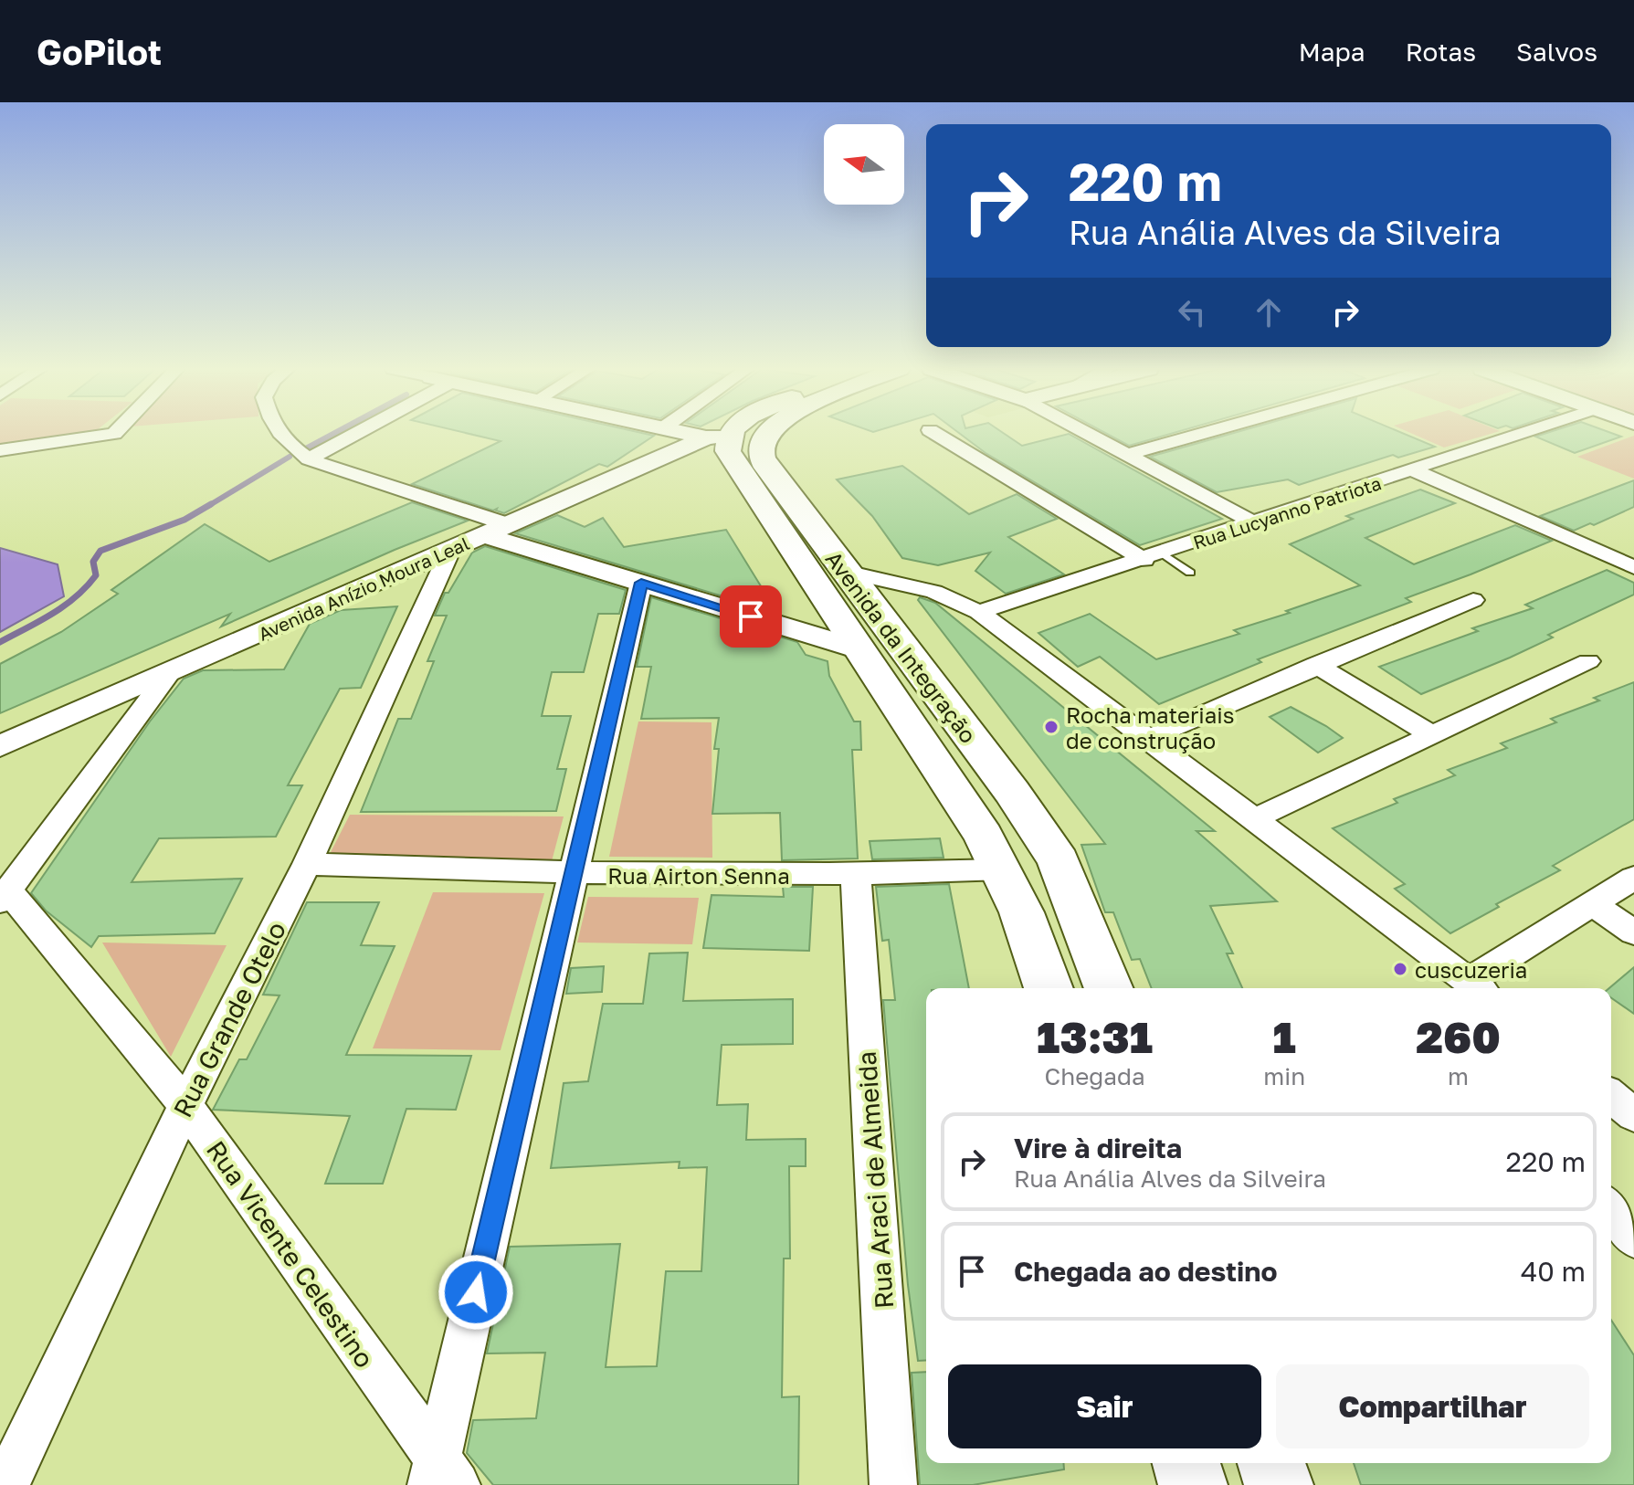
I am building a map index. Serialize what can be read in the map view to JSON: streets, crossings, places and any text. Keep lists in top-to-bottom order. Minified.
{"streets":{"main road":["Avenida da Integração"],"street":["Rua Lucyanno Patriota","Avenida Anízio Moura Leal","Rua Airton Senna","Rua Grande Otelo","Rua Araci de Almeida","Rua Vicente Celestino"]},"crossings":[["Avenida Anízio Moura Leal","Avenida da Integração"],["Avenida Anízio Moura Leal","Rua Grande Otelo"],["Avenida da Integração","Rua Airton Senna"],["Rua Airton Senna","Rua Grande Otelo"],["Rua Airton Senna","Rua Araci de Almeida"],["Rua Grande Otelo","Rua Vicente Celestino"]],"places":["Rocha materiais de construção","cuscuzeria"],"north":"left","page":{"header":"GoPilot","nav":["Mapa","Rotas","Salvos"],"turn":["220 m","Rua Anália Alves da Silveira"],"eta":["13:31","Chegada","1","min","260","m"],"list":[{"name":"Vire à direita","note":"Rua Anália Alves da Silveira","value":"220 m"},{"name":"Chegada ao destino","value":"40 m"}],"buttons":["Sair","Compartilhar"]}}
